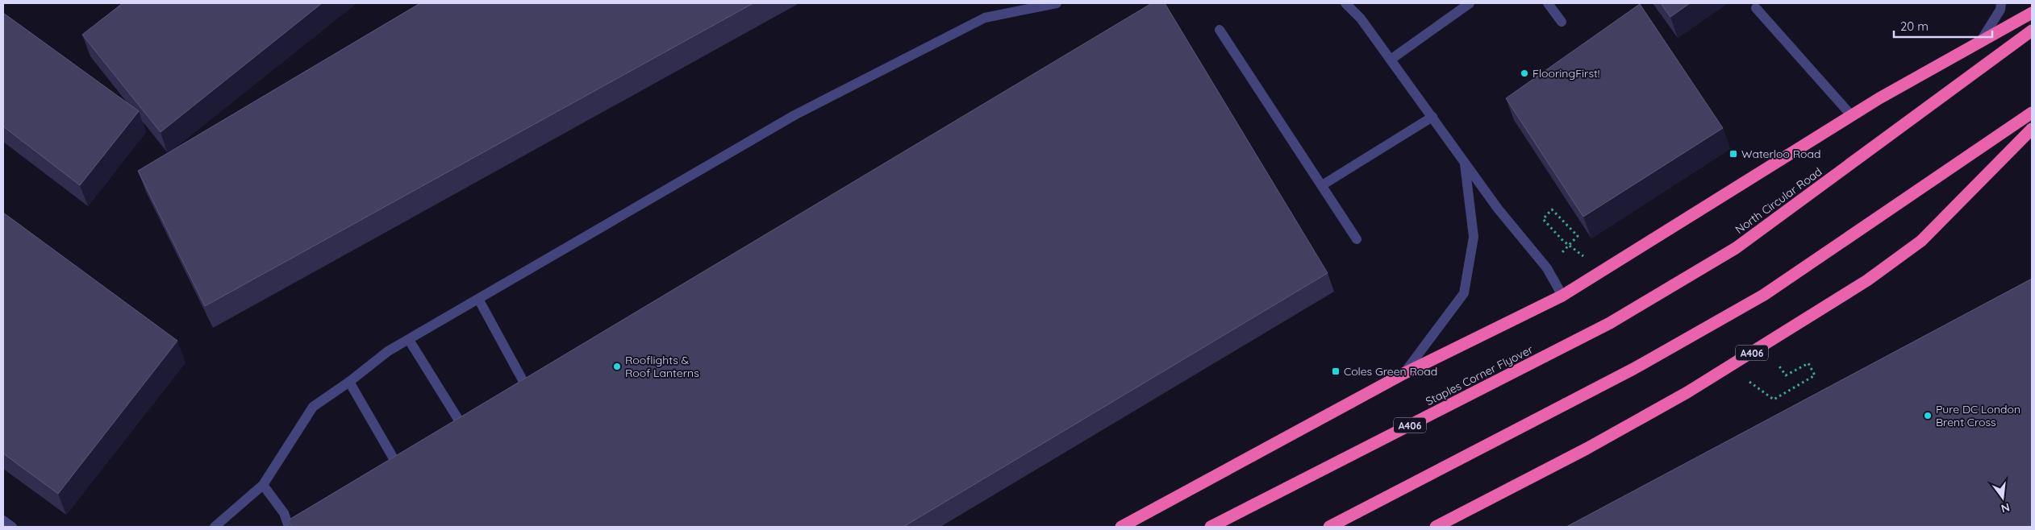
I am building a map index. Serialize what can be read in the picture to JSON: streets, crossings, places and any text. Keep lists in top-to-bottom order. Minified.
{"streets":{"highway":["North Circular Road","A406","Staples Corner Flyover"]},"crossings":[["North Circular Road","Staples Corner Flyover"]],"places":{"other":["FlooringFirst!","Rooflights & Roof Lanterns","Pure DC London Brent Cross"],"transit":["Waterloo Road","Coles Green Road"]},"scale_bar":"20 m","north":"bottom"}
